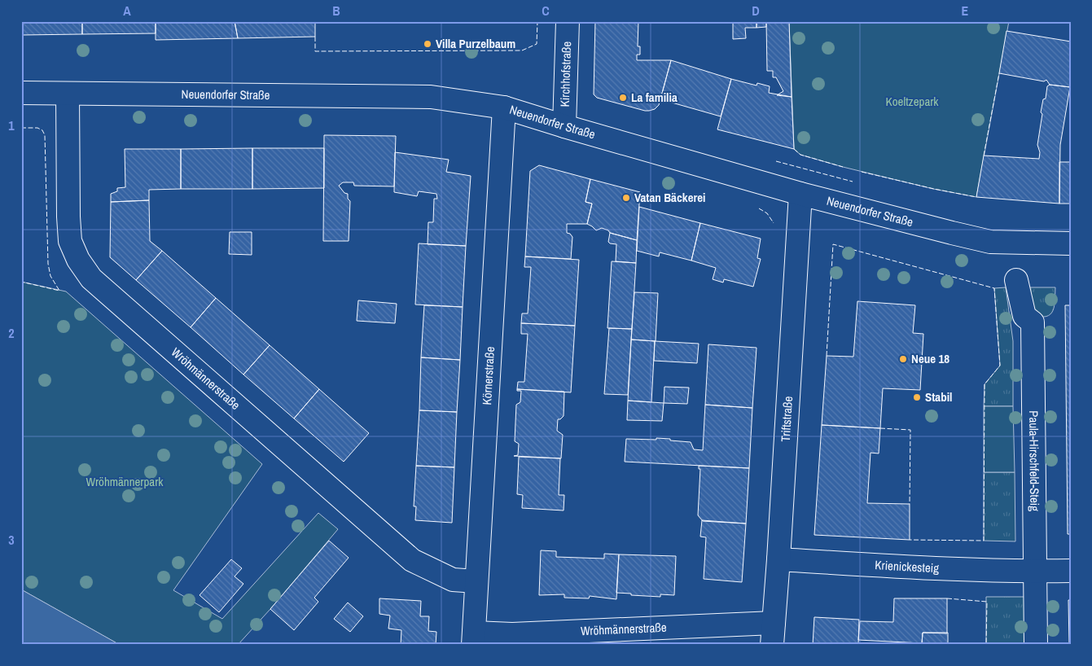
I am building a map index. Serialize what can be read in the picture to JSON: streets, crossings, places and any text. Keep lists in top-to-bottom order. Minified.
{"streets":{"street":["Kirchhofstraße","Neuendorfer Straße","Körnerstraße","Wröhmännerstraße","Triftstraße","Paula-Hirschfeld-Steig","Krienickesteig"]},"crossings":[["Kirchhofstraße","Neuendorfer Straße"],["Neuendorfer Straße","Körnerstraße"],["Neuendorfer Straße","Wröhmännerstraße"],["Neuendorfer Straße","Triftstraße"],["Körnerstraße","Wröhmännerstraße"],["Wröhmännerstraße","Triftstraße"],["Triftstraße","Krienickesteig"],["Paula-Hirschfeld-Steig","Krienickesteig"]],"parks":["Koeltzepark","Wröhmännerpark"],"places":["Villa Purzelbaum","La familia","Vatan Bäckerei","Neue 18","Stabil"],"grid":{"columns":["A","B","C","D","E"],"rows":["1","2","3"]}}
